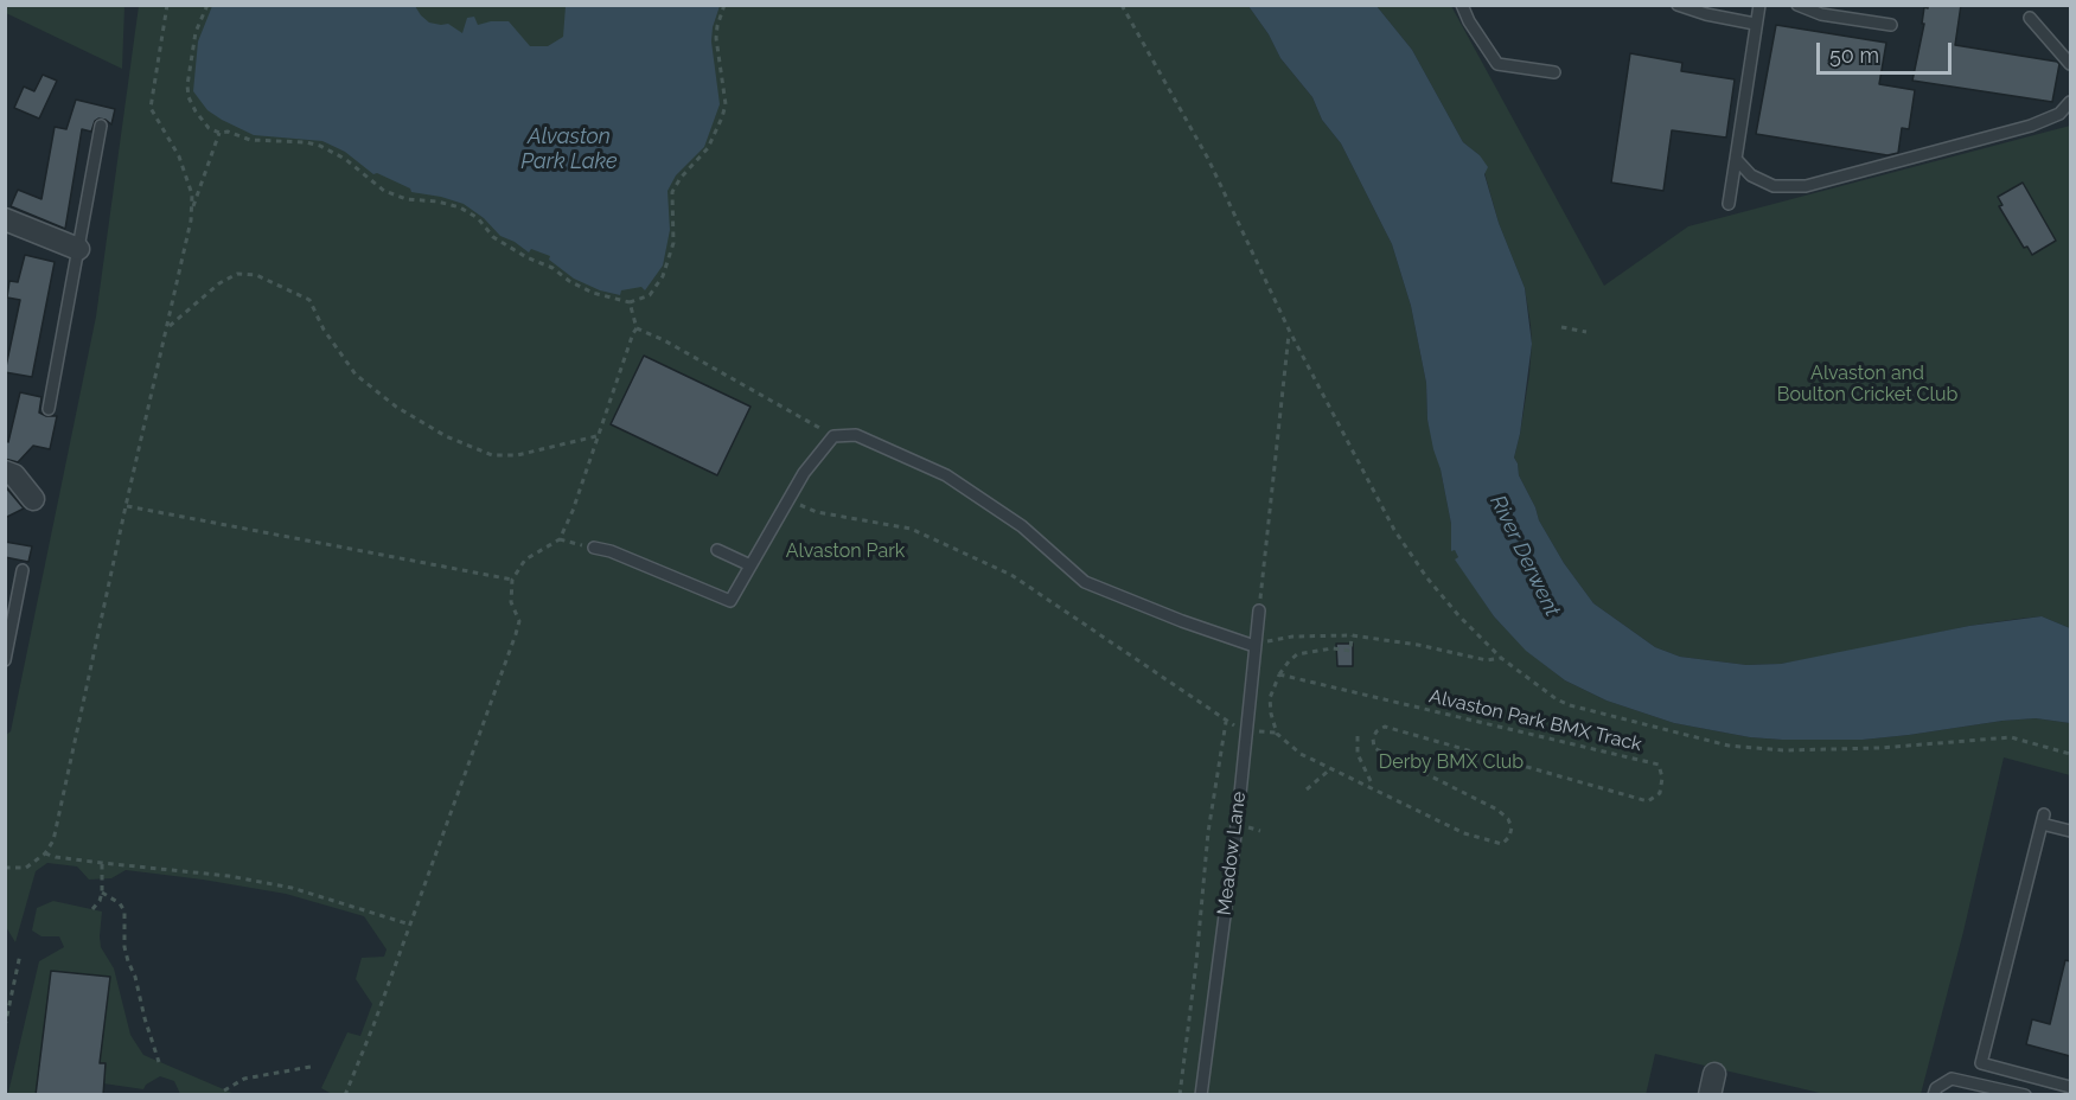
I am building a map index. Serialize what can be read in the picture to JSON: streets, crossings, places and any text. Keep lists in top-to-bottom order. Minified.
{"streets":{"lane":["Meadow Lane"],"path":["Alvaston Park BMX Track"]},"water":["Alvaston Park Lake","River Derwent"],"parks":["Alvaston and Boulton Cricket Club","Alvaston Park","Derby BMX Club"],"scale_bar":"50 m"}
